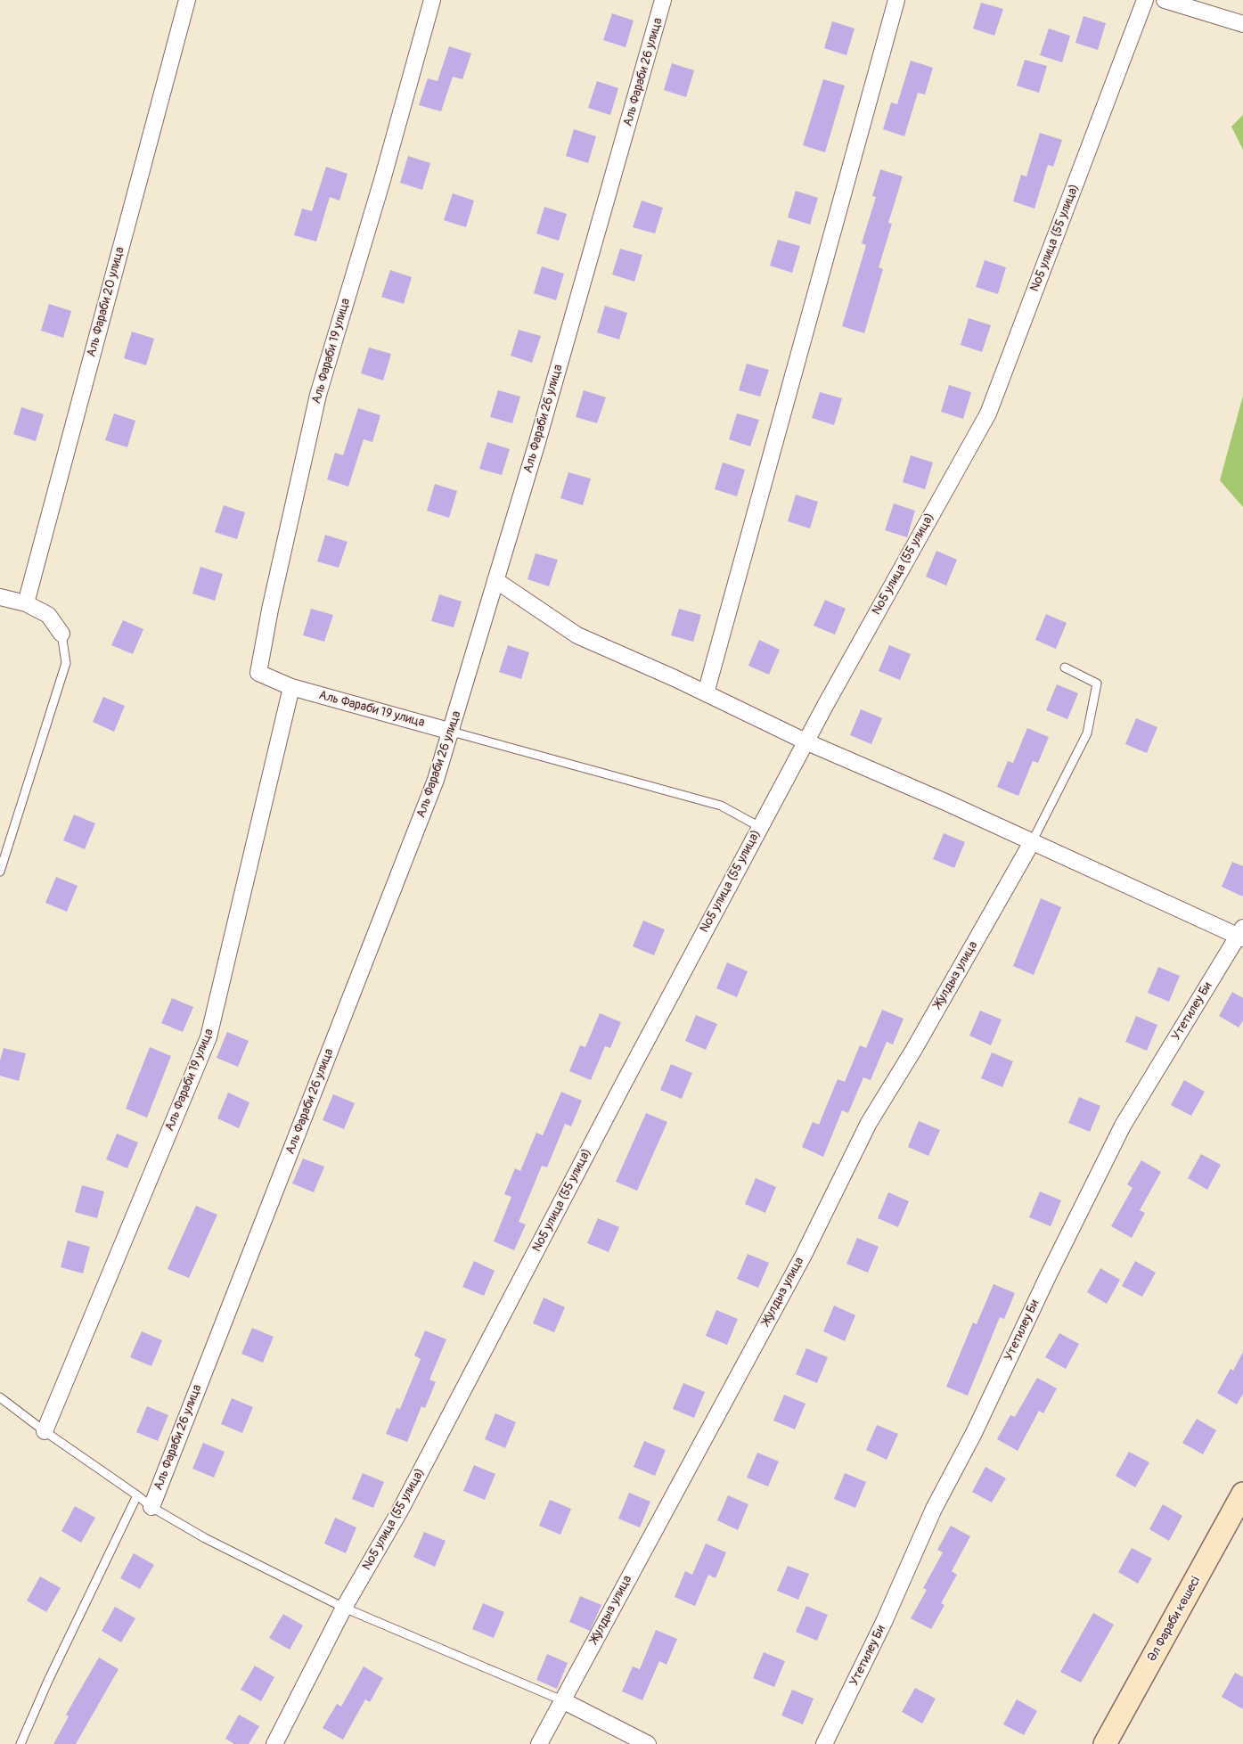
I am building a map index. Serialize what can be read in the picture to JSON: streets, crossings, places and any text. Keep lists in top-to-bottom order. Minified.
{"streets":{"street":["Аль Фараби 26 улица","№5 улица (55 улица)","Аль Фараби 20 улица","Аль Фараби 19 улица","Жулдыз улица","Утетилеу Би","Әл Фараби көшесі"]},"crossings":[["Аль Фараби 26 улица","Аль Фараби 19 улица"]]}
